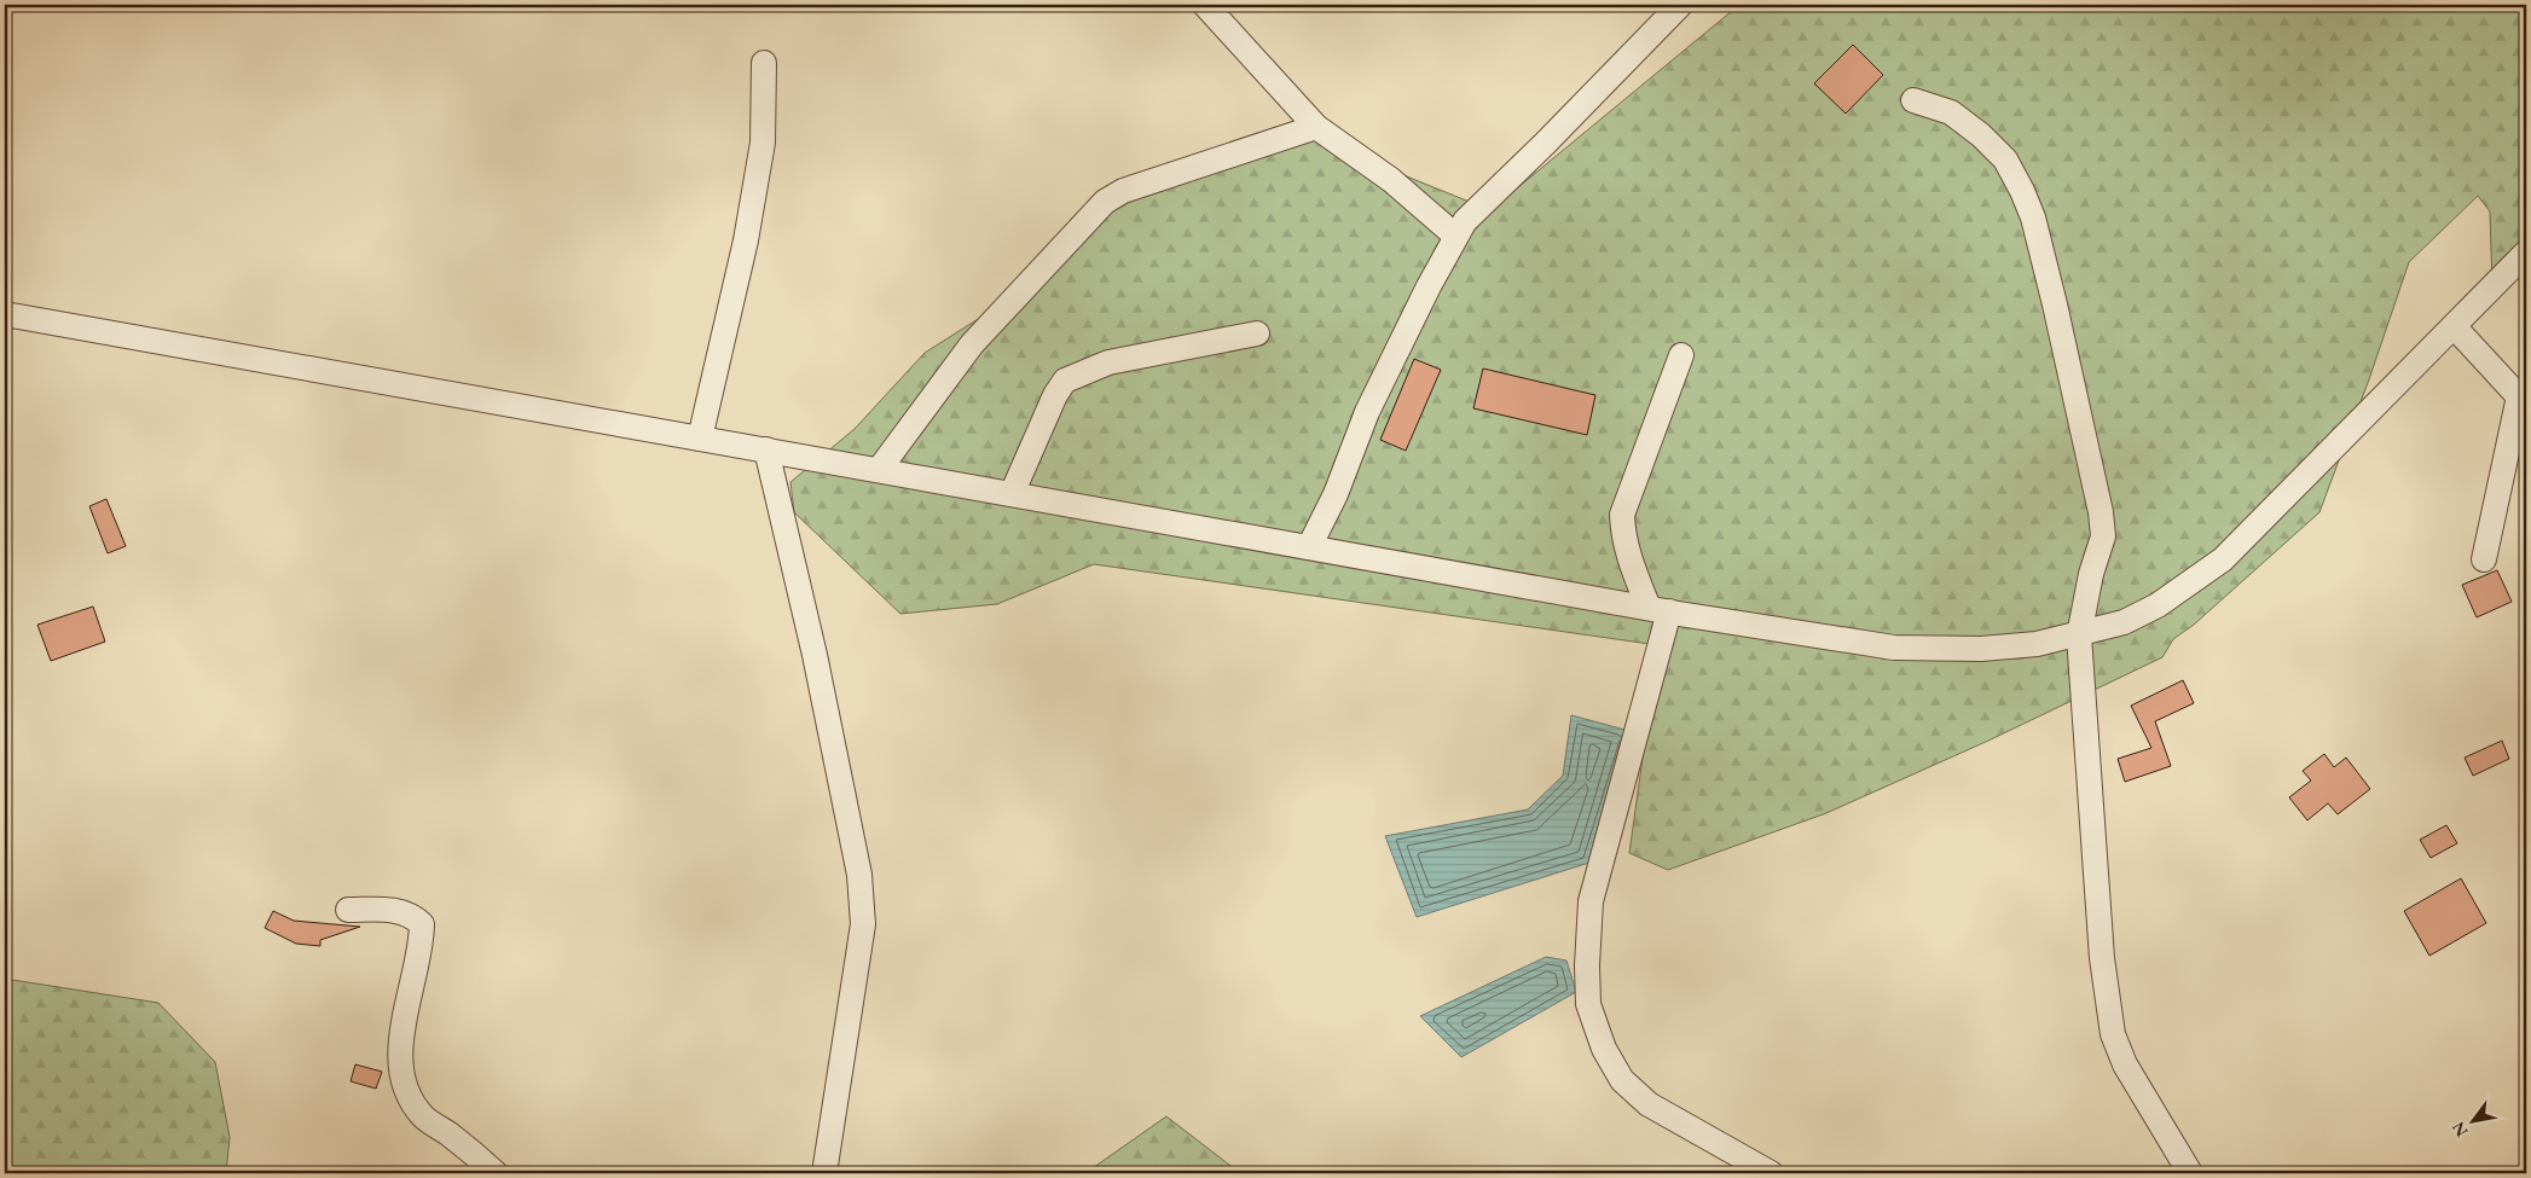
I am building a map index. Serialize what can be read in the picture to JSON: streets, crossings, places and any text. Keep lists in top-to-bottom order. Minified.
{"north":"bottom left"}
